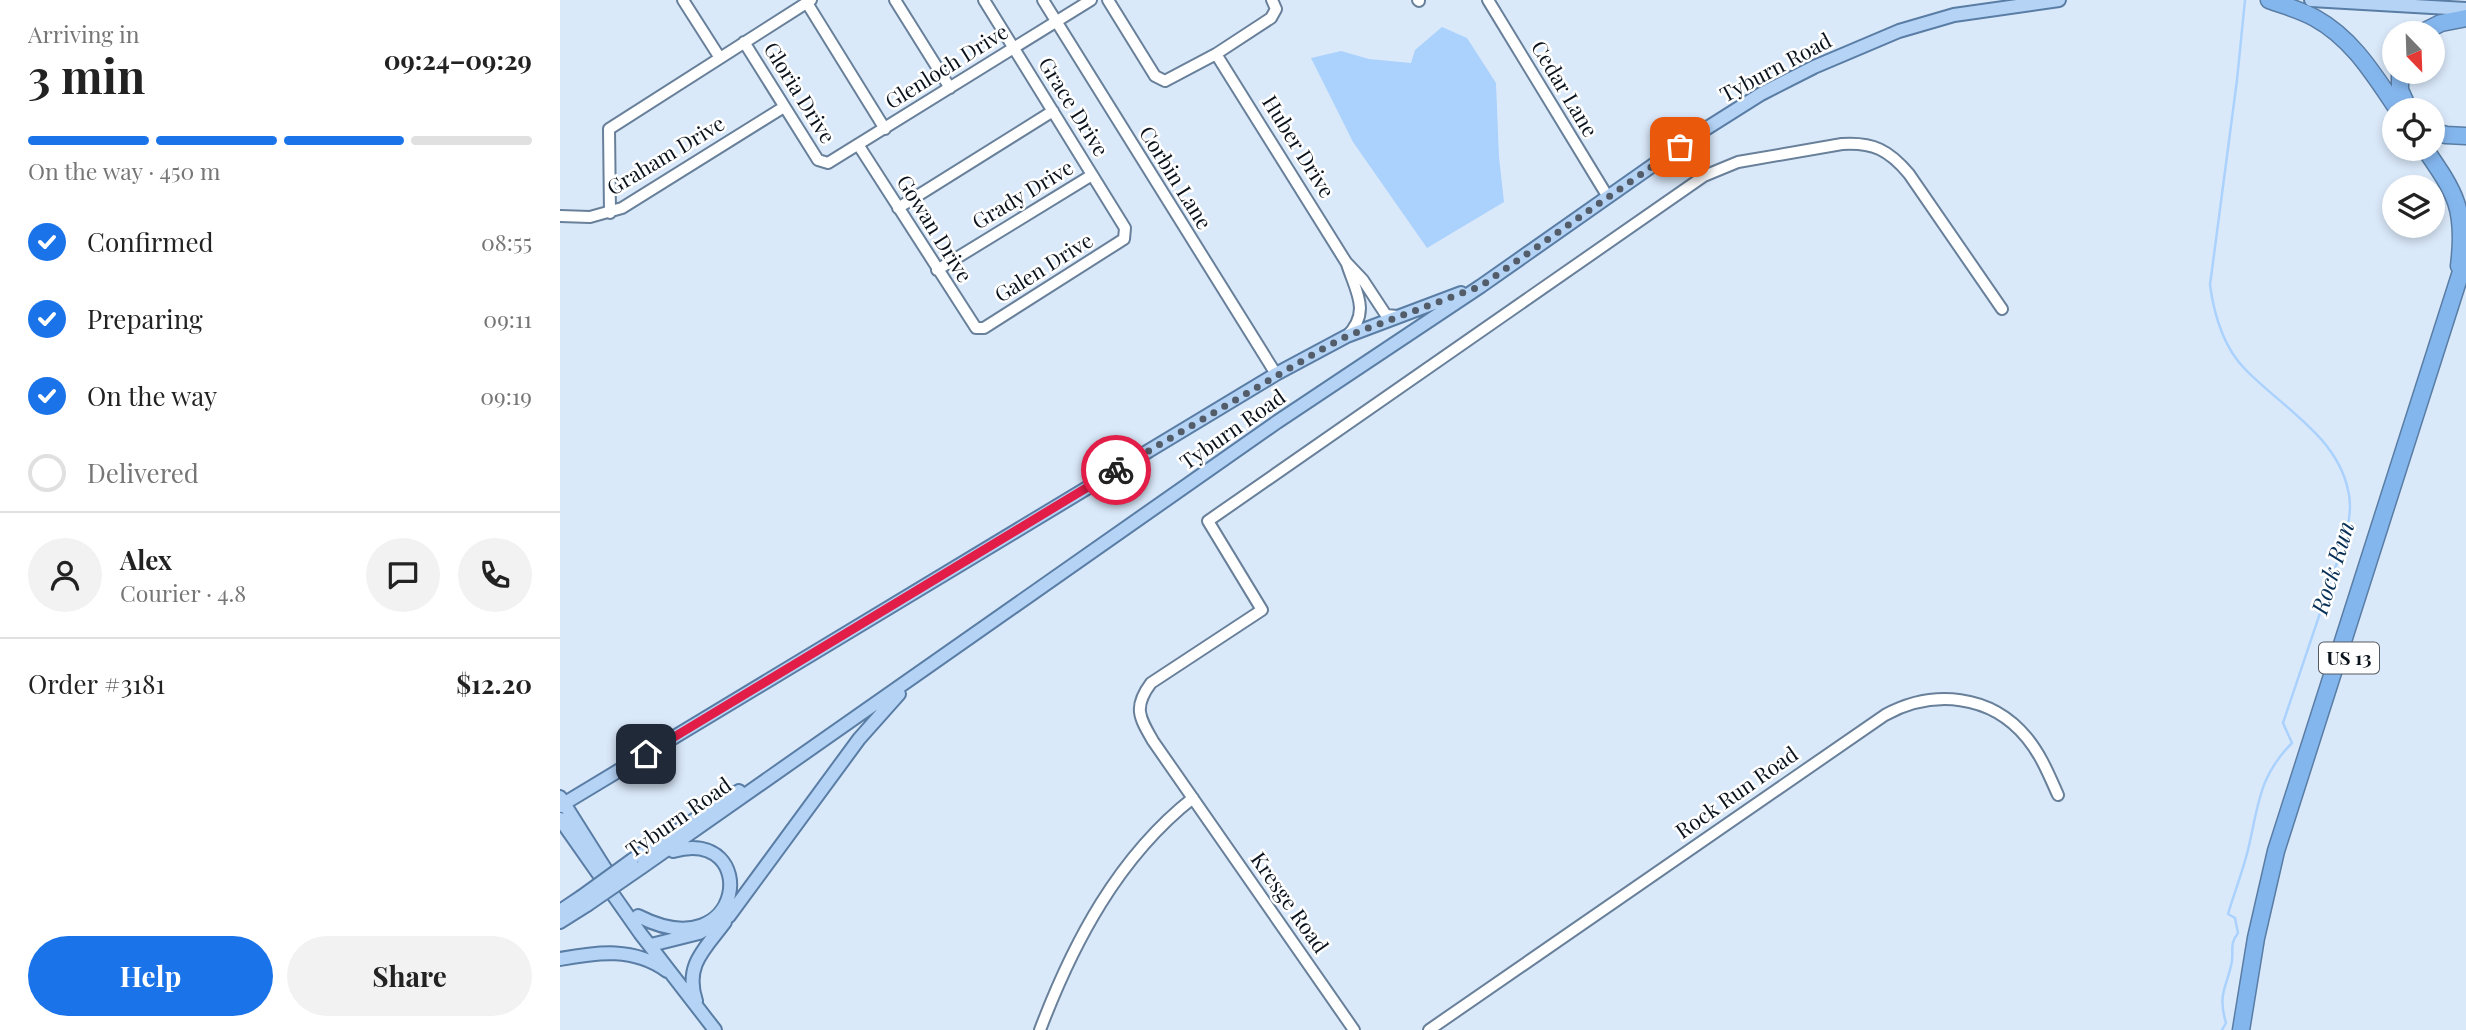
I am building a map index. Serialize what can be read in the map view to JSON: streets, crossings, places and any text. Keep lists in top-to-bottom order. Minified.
{"streets":{"highway":["US 13"],"main road":["Tyburn Road"],"street":["Glenloch Drive","Cedar Lane","Gloria Drive","Grace Drive","Huber Drive","Graham Drive","Corbin Lane","Grady Drive","Gowan Drive","Galen Drive","Rock Run Road","Kresge Road"]},"crossings":[["Glenloch Drive","Gloria Drive"],["Glenloch Drive","Grace Drive"],["Glenloch Drive","Corbin Lane"],["Glenloch Drive","Gowan Drive"],["Tyburn Road","Cedar Lane"],["Gloria Drive","Graham Drive"],["Gloria Drive","Gowan Drive"],["Grace Drive","Grady Drive"],["Grace Drive","Galen Drive"],["Grady Drive","Gowan Drive"],["Gowan Drive","Galen Drive"]],"water":["Rock Run"],"north":"bottom right","page":{"heading":["3 min","Arriving in","09:24–09:29"],"panel":["Alex","Courier · 4.8","Order #3181","$12.20"],"bar":"On the way · 450 m","list":[["Confirmed","08:55"],["Preparing","09:11"],["On the way","09:19"],"Delivered"],"buttons":["Help","Share"]}}
